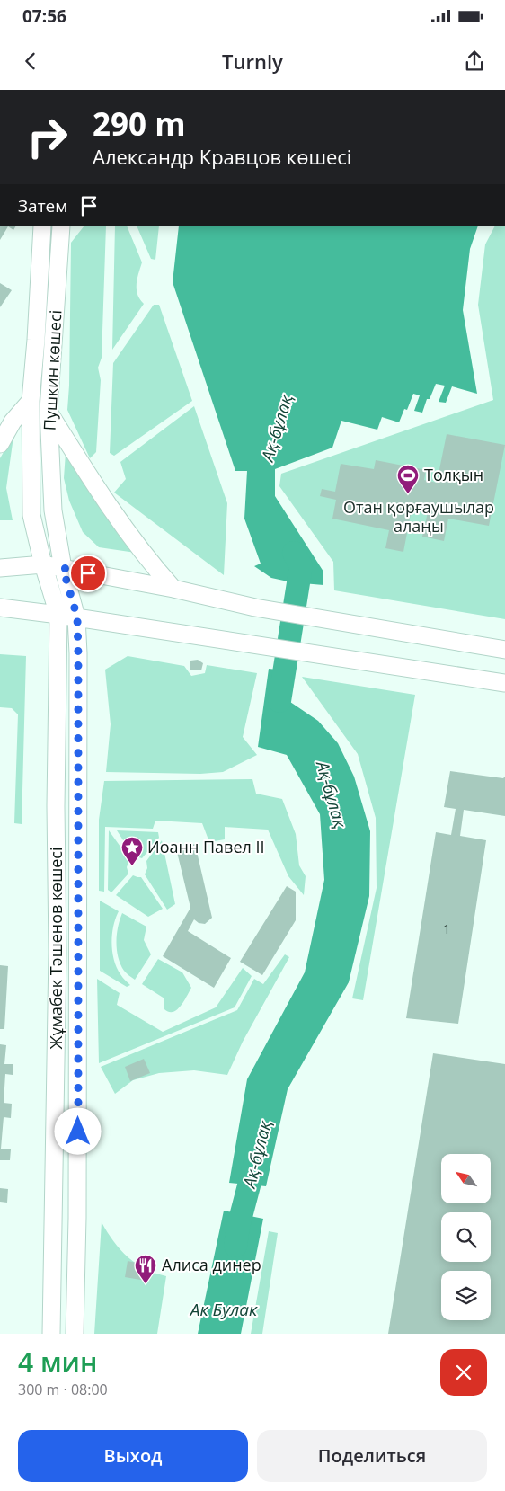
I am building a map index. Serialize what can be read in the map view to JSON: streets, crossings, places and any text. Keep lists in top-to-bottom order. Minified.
{"streets":{"main road":["Пушкин көшесі","Жұмабек Тәшенов көшесі"]},"crossings":[["Пушкин көшесі","Жұмабек Тәшенов көшесі"]],"water":["Ақ-бұлақ","Ак Булак"],"parks":["Отан қорғаушылар алаңы"],"places":{"sports":["Толқын"],"place":["Иоанн Павел II"],"restaurant":["Алиса динер"]},"house_numbers":["1"],"north":"top left","page":{"status":"07:56","header":"Turnly","turn":["290 m","Александр Кравцов көшесі"],"then":"Затем","heading":["4 мин","300 m · 08:00"],"buttons":["Выход","Поделиться"]}}
